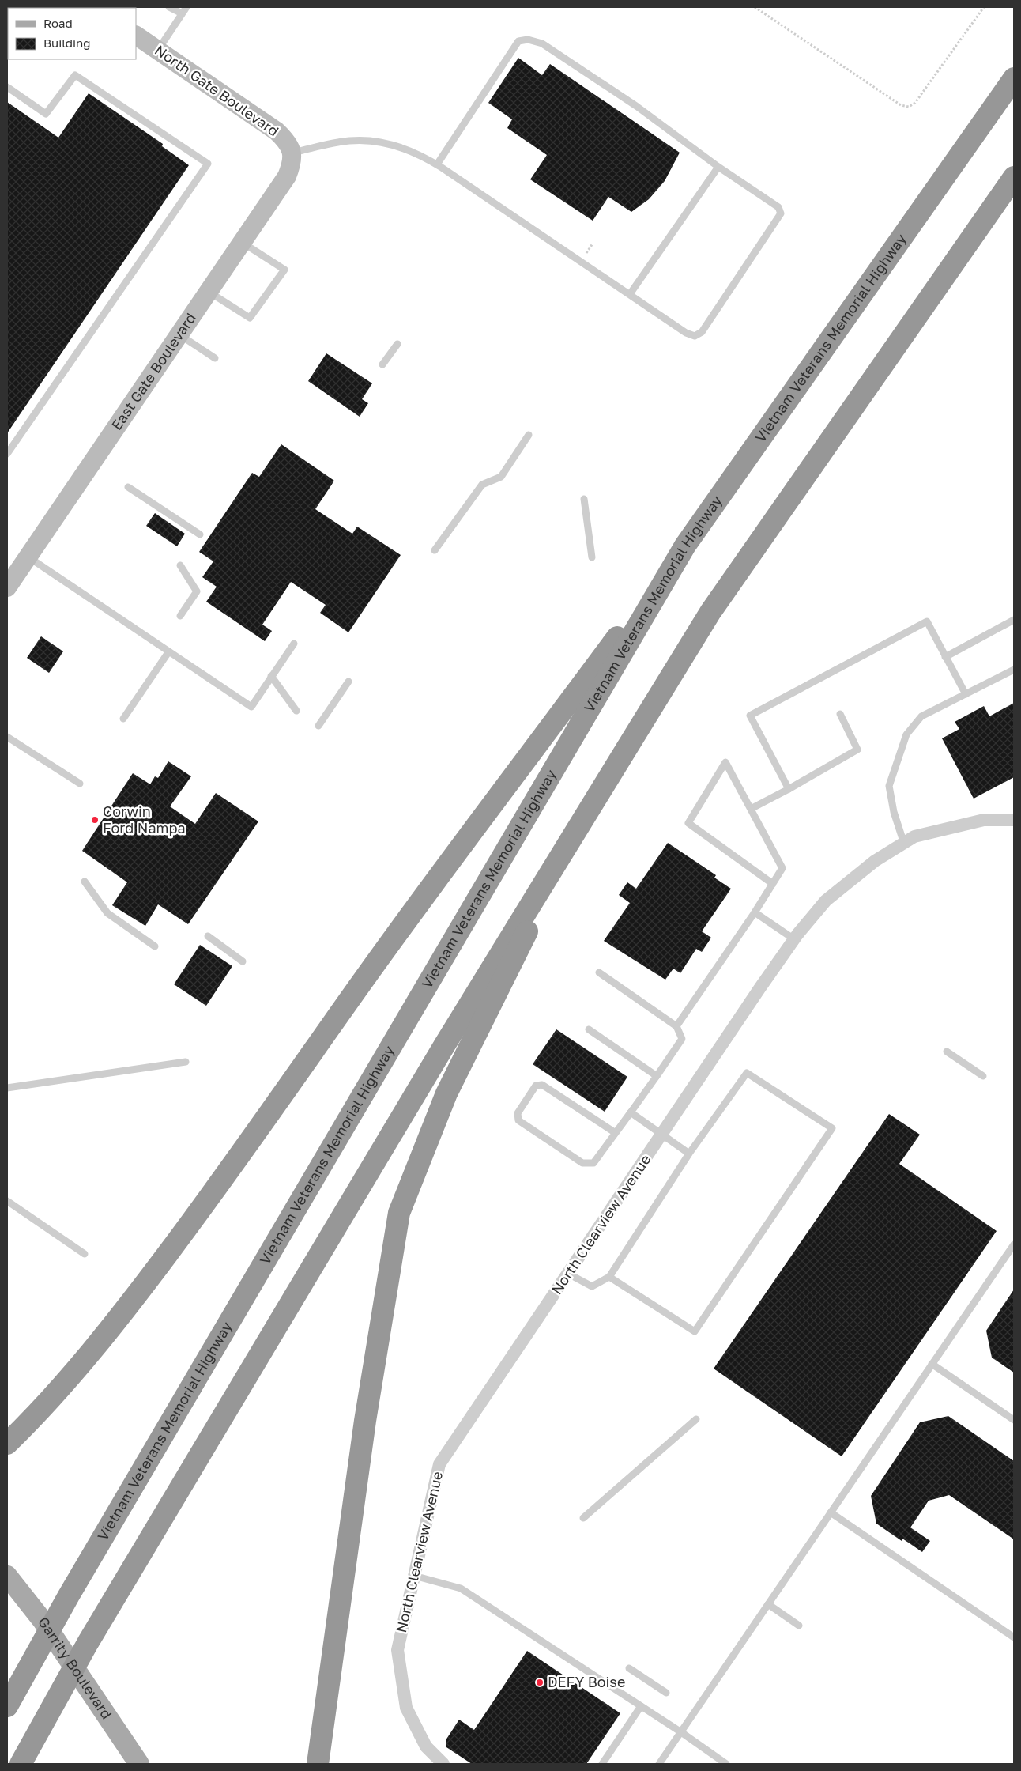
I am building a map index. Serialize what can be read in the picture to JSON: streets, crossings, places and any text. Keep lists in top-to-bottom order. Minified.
{"streets":{"highway":["Vietnam Veterans Memorial Highway"],"main road":["Garrity Boulevard"],"street":["North Gate Boulevard","East Gate Boulevard","North Clearview Avenue"]},"crossings":[["North Gate Boulevard","East Gate Boulevard"]],"places":["Corwin Ford Nampa","DEFY Boise"],"legend":["Road","Building"]}
